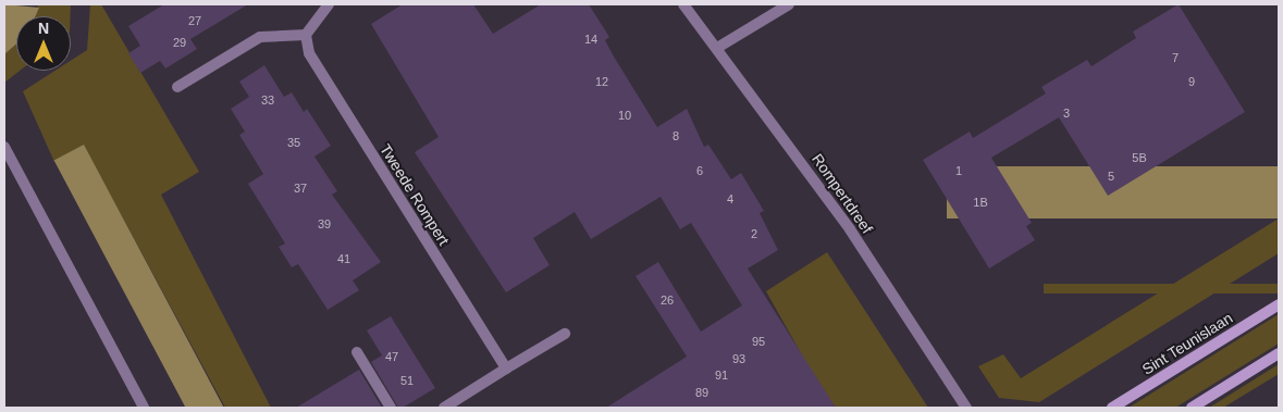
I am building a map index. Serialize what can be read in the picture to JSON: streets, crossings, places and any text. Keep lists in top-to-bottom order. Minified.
{"streets":{"street":["Rompertdreef","Tweede Rompert","Sint Teunislaan"]},"house_numbers":["27","14","29","7","12","9","33","3","10","8","35","5B","6","1","5","37","4","1B","39","2","41","26","95","47","93","91","51","89"],"north":"top"}
